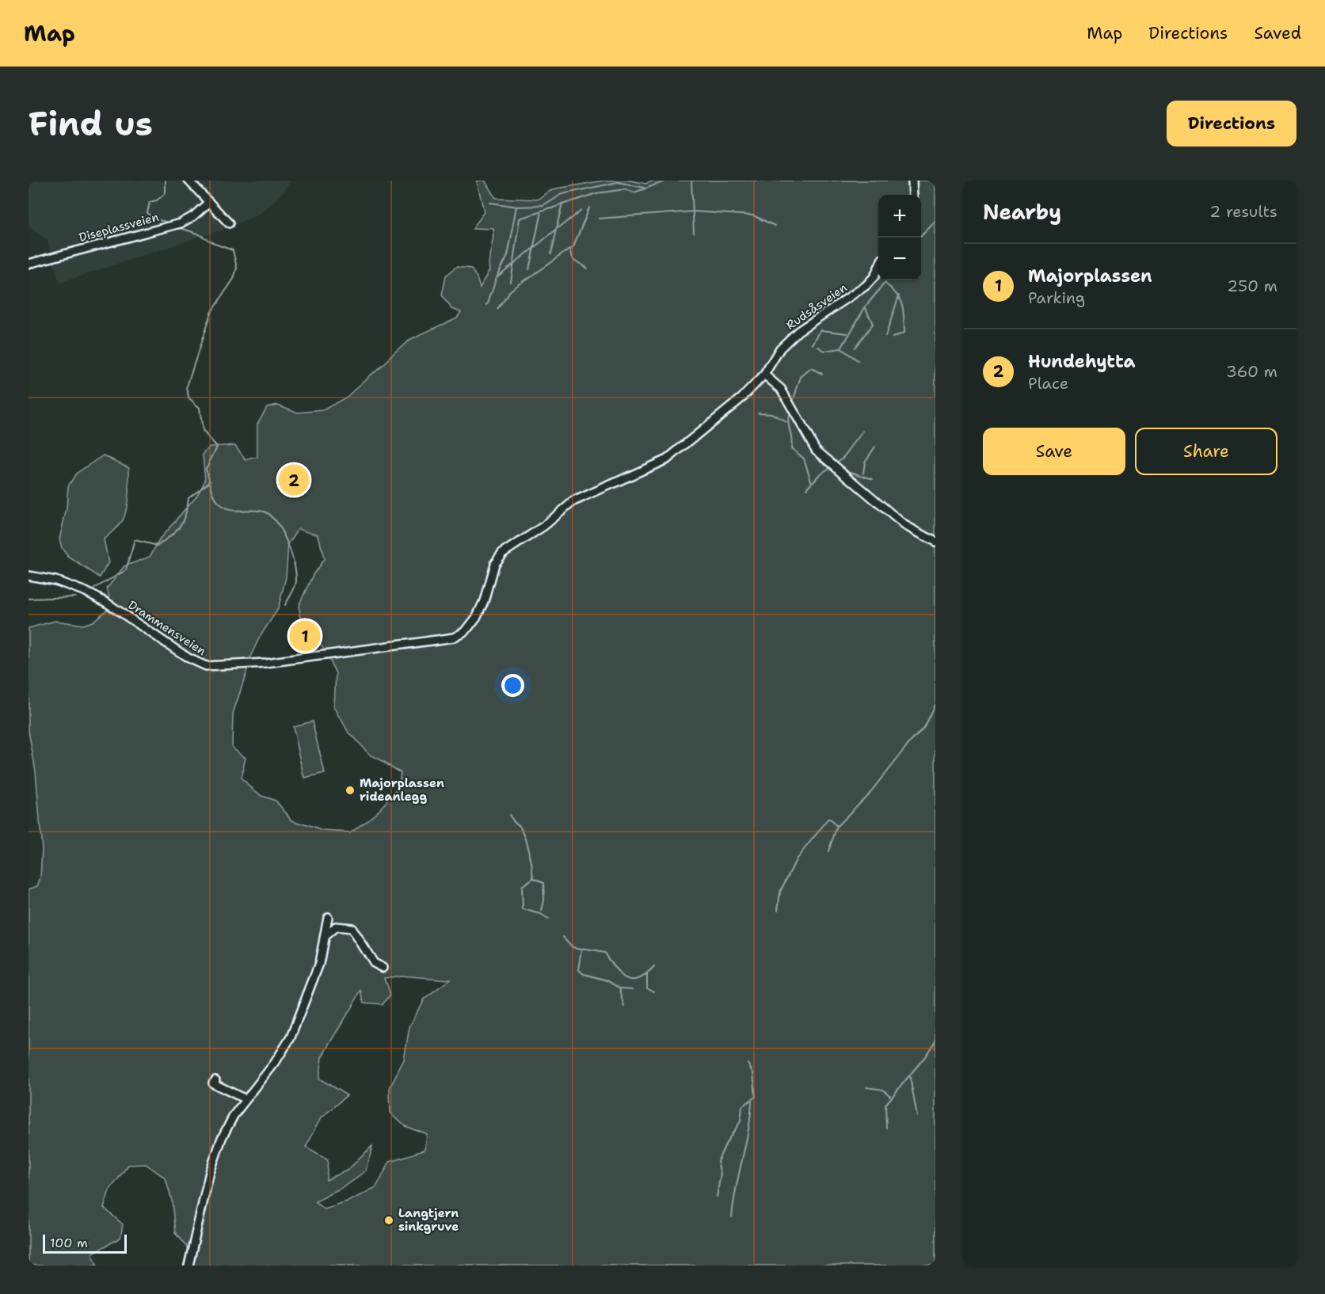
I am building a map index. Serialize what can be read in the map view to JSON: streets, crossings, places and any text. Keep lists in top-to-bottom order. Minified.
{"streets":{"street":["Diseplassveien","Rudsåsveien","Drammensveien"]},"crossings":[["Rudsåsveien","Drammensveien"]],"places":["Majorplassen rideanlegg","Langtjern sinkgruve"],"scale_bar":"100 m","page":{"header":"Map","nav":["Map","Directions","Saved"],"buttons":["Directions",["Save","Share"]],"title":"Find us","heading":["Nearby","2 results"],"map_buttons":["+","−"],"list":[{"mark":"1","name":"Majorplassen","note":"Parking","value":"250 m"},{"mark":"2","name":"Hundehytta","note":"Place","value":"360 m"}],"pins":["2","1"],"scale":"100 m"}}
